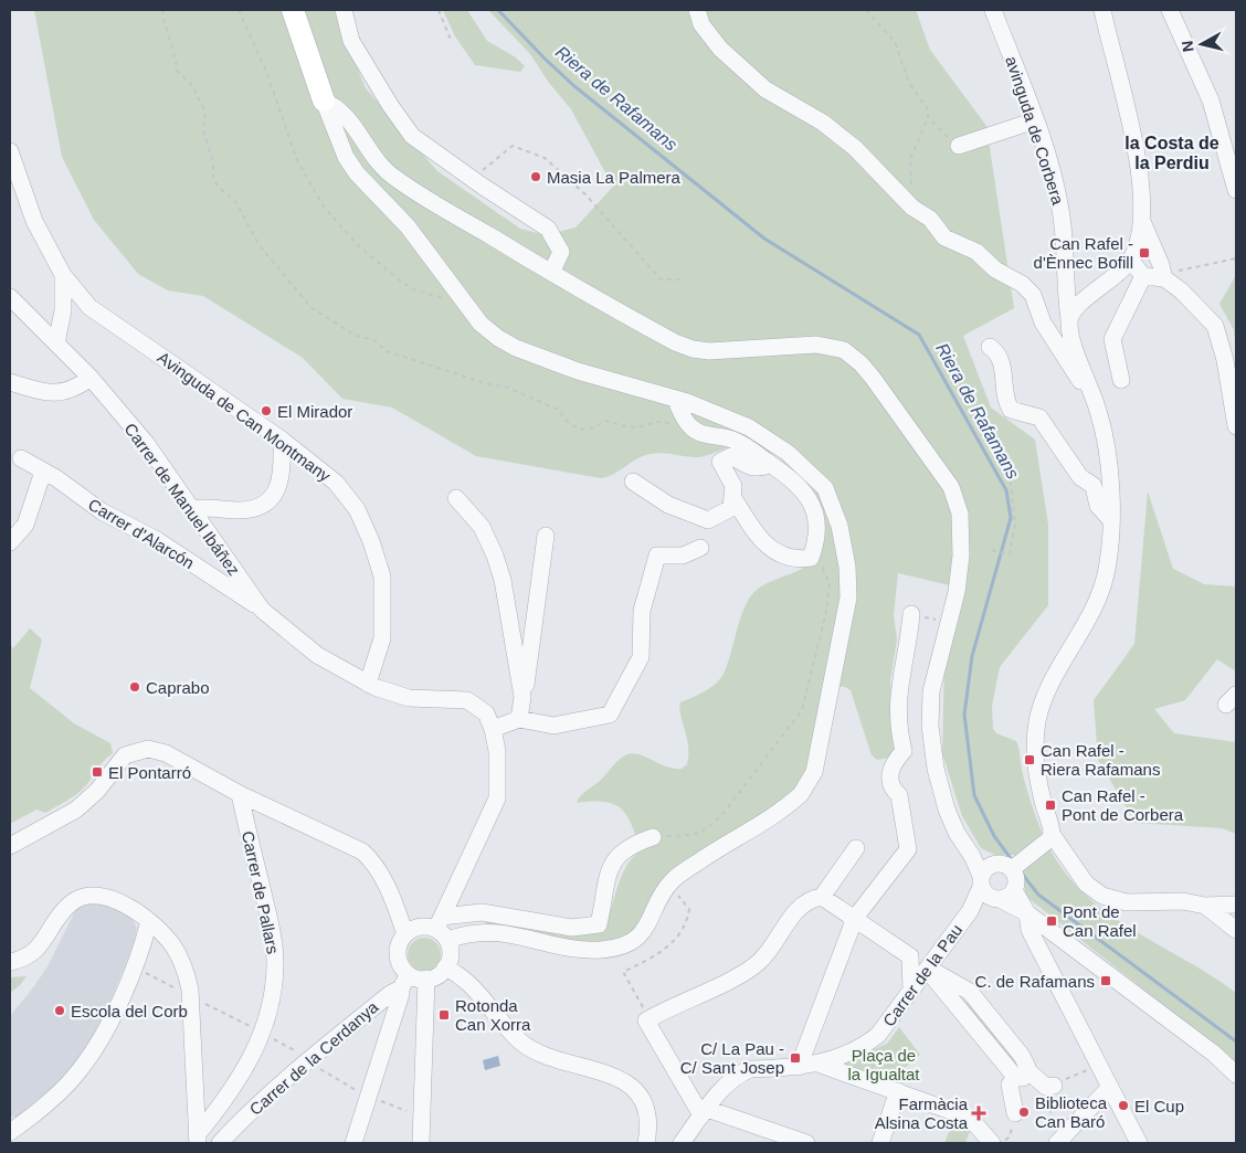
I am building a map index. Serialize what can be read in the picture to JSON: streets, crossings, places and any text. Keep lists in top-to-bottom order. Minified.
{"streets":{"street":["avinguda de Corbera","Avinguda de Can Montmany","Carrer de Manuel Ibáñez","Carrer d'Alarcón","Carrer de Pallars","Carrer de la Pau","Carrer de la Cerdanya"]},"crossings":[["Avinguda de Can Montmany","Carrer de Manuel Ibáñez"],["Carrer de Manuel Ibáñez","Carrer d'Alarcón"]],"districts":["la Costa de la Perdiu"],"water":["Riera de Rafamans"],"parks":["Plaça de la Igualtat"],"places":{"other":["Masia La Palmera","El Mirador","Caprabo","Escola del Corb","El Cup","Biblioteca Can Baró"],"transit":["Can Rafel - d'Ènnec Bofill","Can Rafel - Riera Rafamans","El Pontarró","Can Rafel - Pont de Corbera","Pont de Can Rafel","C. de Rafamans","Rotonda Can Xorra","C/ La Pau - C/ Sant Josep"],"health":["Farmàcia Alsina Costa"]},"north":"left"}
